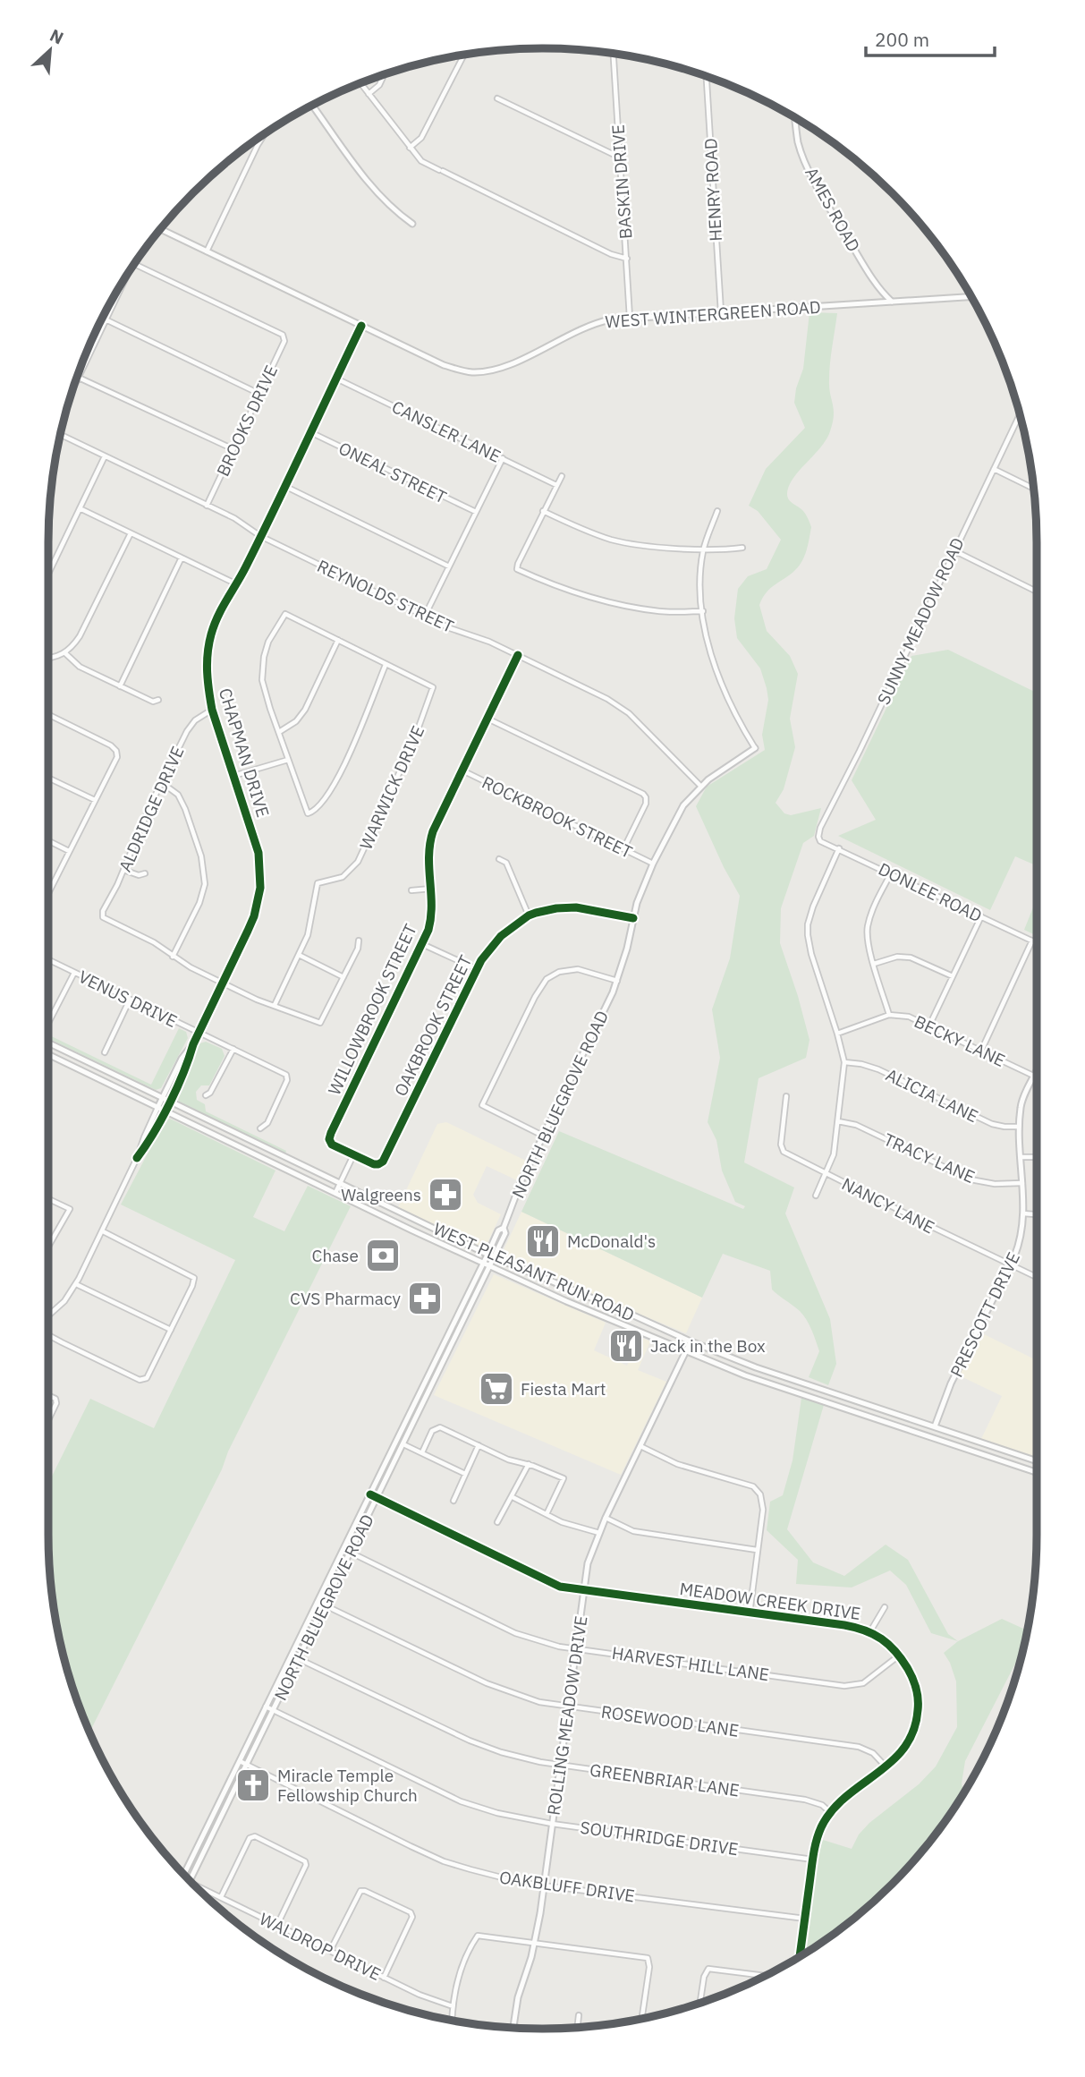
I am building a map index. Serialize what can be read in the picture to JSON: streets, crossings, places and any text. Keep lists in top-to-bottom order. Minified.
{"streets":{"main road":["AMES ROAD","WEST WINTERGREEN ROAD","CHAPMAN DRIVE","NORTH BLUEGROVE ROAD","WEST PLEASANT RUN ROAD","PRESCOTT DRIVE","ROLLING MEADOW DRIVE"],"street":["BASKIN DRIVE","HENRY ROAD","BROOKS DRIVE","CANSLER LANE","ONEAL STREET","REYNOLDS STREET","SUNNY MEADOW ROAD","WARWICK DRIVE","ALDRIDGE DRIVE","ROCKBROOK STREET","DONLEE ROAD","VENUS DRIVE","WILLOWBROOK STREET","OAKBROOK STREET","BECKY LANE","ALICIA LANE","TRACY LANE","NANCY LANE","MEADOW CREEK DRIVE","HARVEST HILL LANE","ROSEWOOD LANE","GREENBRIAR LANE","SOUTHRIDGE DRIVE","OAKBLUFF DRIVE","WALDROP DRIVE"]},"crossings":[["BASKIN DRIVE","WEST WINTERGREEN ROAD"],["HENRY ROAD","WEST WINTERGREEN ROAD"],["AMES ROAD","WEST WINTERGREEN ROAD"],["WEST WINTERGREEN ROAD","CHAPMAN DRIVE"],["BROOKS DRIVE","REYNOLDS STREET"],["CANSLER LANE","CHAPMAN DRIVE"],["ONEAL STREET","CHAPMAN DRIVE"],["REYNOLDS STREET","CHAPMAN DRIVE"],["REYNOLDS STREET","WILLOWBROOK STREET"],["REYNOLDS STREET","NORTH BLUEGROVE ROAD"],["SUNNY MEADOW ROAD","DONLEE ROAD"],["CHAPMAN DRIVE","ALDRIDGE DRIVE"],["CHAPMAN DRIVE","VENUS DRIVE"],["CHAPMAN DRIVE","WEST PLEASANT RUN ROAD"],["ROCKBROOK STREET","WILLOWBROOK STREET"],["ROCKBROOK STREET","NORTH BLUEGROVE ROAD"],["WILLOWBROOK STREET","OAKBROOK STREET"],["OAKBROOK STREET","NORTH BLUEGROVE ROAD"],["BECKY LANE","PRESCOTT DRIVE"],["ALICIA LANE","PRESCOTT DRIVE"],["NORTH BLUEGROVE ROAD","WEST PLEASANT RUN ROAD"],["NORTH BLUEGROVE ROAD","MEADOW CREEK DRIVE"],["NORTH BLUEGROVE ROAD","HARVEST HILL LANE"],["NORTH BLUEGROVE ROAD","ROSEWOOD LANE"],["NORTH BLUEGROVE ROAD","GREENBRIAR LANE"],["NORTH BLUEGROVE ROAD","SOUTHRIDGE DRIVE"],["NORTH BLUEGROVE ROAD","OAKBLUFF DRIVE"],["TRACY LANE","PRESCOTT DRIVE"],["NANCY LANE","PRESCOTT DRIVE"],["WEST PLEASANT RUN ROAD","PRESCOTT DRIVE"],["WEST PLEASANT RUN ROAD","ROLLING MEADOW DRIVE"],["MEADOW CREEK DRIVE","HARVEST HILL LANE"],["MEADOW CREEK DRIVE","ROLLING MEADOW DRIVE"],["MEADOW CREEK DRIVE","ROSEWOOD LANE"],["MEADOW CREEK DRIVE","GREENBRIAR LANE"],["MEADOW CREEK DRIVE","SOUTHRIDGE DRIVE"],["MEADOW CREEK DRIVE","OAKBLUFF DRIVE"],["HARVEST HILL LANE","ROLLING MEADOW DRIVE"],["ROLLING MEADOW DRIVE","ROSEWOOD LANE"],["ROLLING MEADOW DRIVE","GREENBRIAR LANE"],["ROLLING MEADOW DRIVE","SOUTHRIDGE DRIVE"],["ROLLING MEADOW DRIVE","OAKBLUFF DRIVE"]],"places":{"pharmacy":["Walgreens","CVS Pharmacy"],"restaurant":["McDonald's","Jack in the Box"],"bank":["Chase"],"supermarket":["Fiesta Mart"],"church":["Miracle Temple Fellowship Church"]},"scale_bar":"200 m","north":"top right"}
